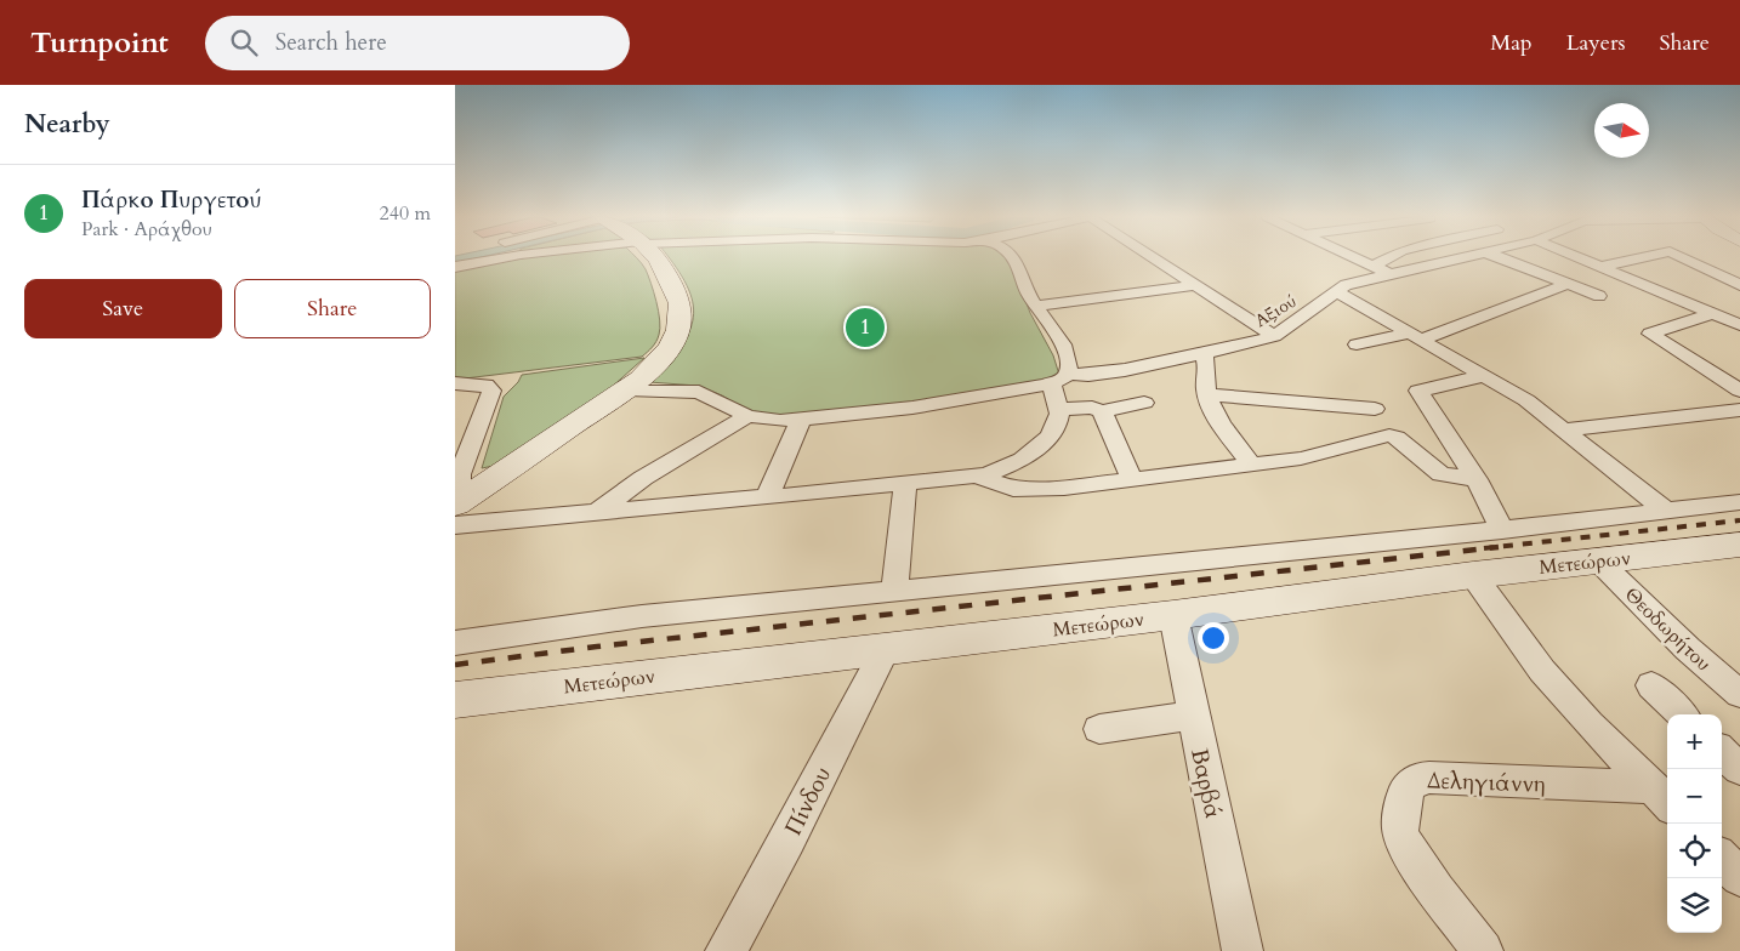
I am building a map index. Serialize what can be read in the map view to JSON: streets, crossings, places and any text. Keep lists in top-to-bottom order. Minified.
{"streets":{"main road":["Μετεώρων"],"street":["Αξιού","Θεοδωρήτου","Δεληγιάννη","Βαρβά","Πίνδου"]},"crossings":[["Μετεώρων","Θεοδωρήτου"],["Μετεώρων","Βαρβά"],["Μετεώρων","Πίνδου"]],"north":"right","page":{"header":"Turnpoint","search":"Search here","nav":["Map","Layers","Share"],"heading":"Nearby","list":[{"mark":"1","name":"Πάρκο Πυργετού","note":"Park · Αράχθου","value":"240 m"}],"buttons":["Save","Share"],"pins":"1","map_buttons":["+","−"]}}
